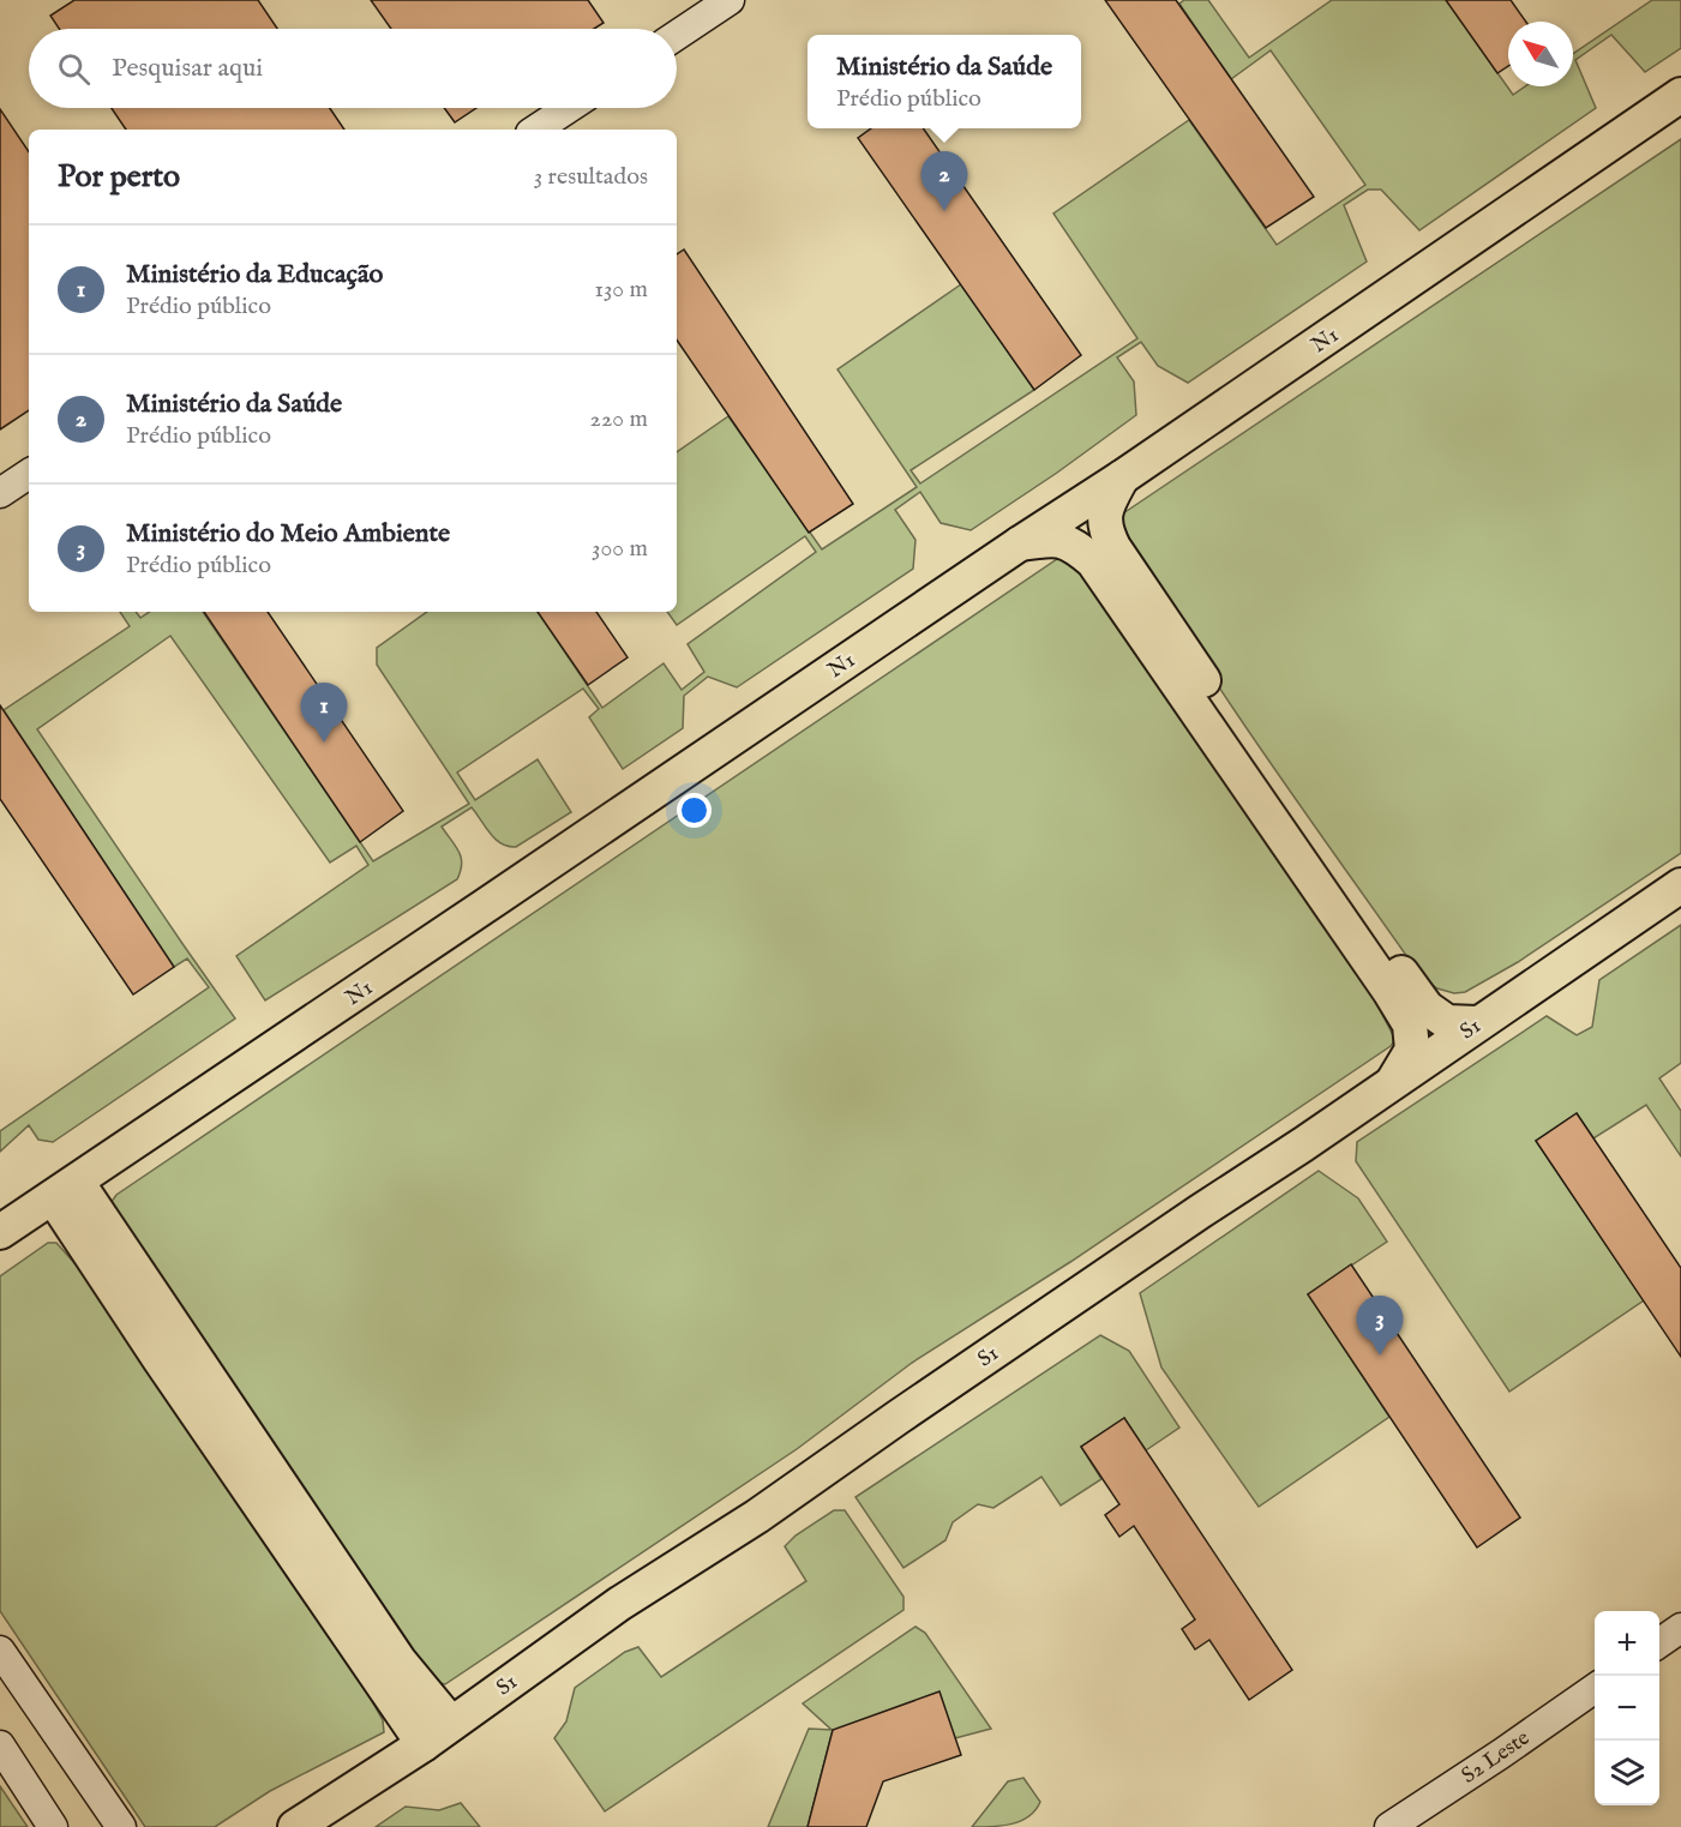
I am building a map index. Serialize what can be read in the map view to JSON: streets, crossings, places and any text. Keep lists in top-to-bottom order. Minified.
{"streets":{"highway":["N1","S1"],"main road":["S2 Leste"]},"north":"top left","page":{"search":"Pesquisar aqui","popup":["Ministério da Saúde","Prédio público"],"heading":["Por perto","3 resultados"],"pins":["2","1","3"],"list":[{"mark":"1","name":"Ministério da Educação","note":"Prédio público","value":"130 m"},{"mark":"2","name":"Ministério da Saúde","note":"Prédio público","value":"220 m"},{"mark":"3","name":"Ministério do Meio Ambiente","note":"Prédio público","value":"300 m"}],"map_buttons":["+","−"]}}
